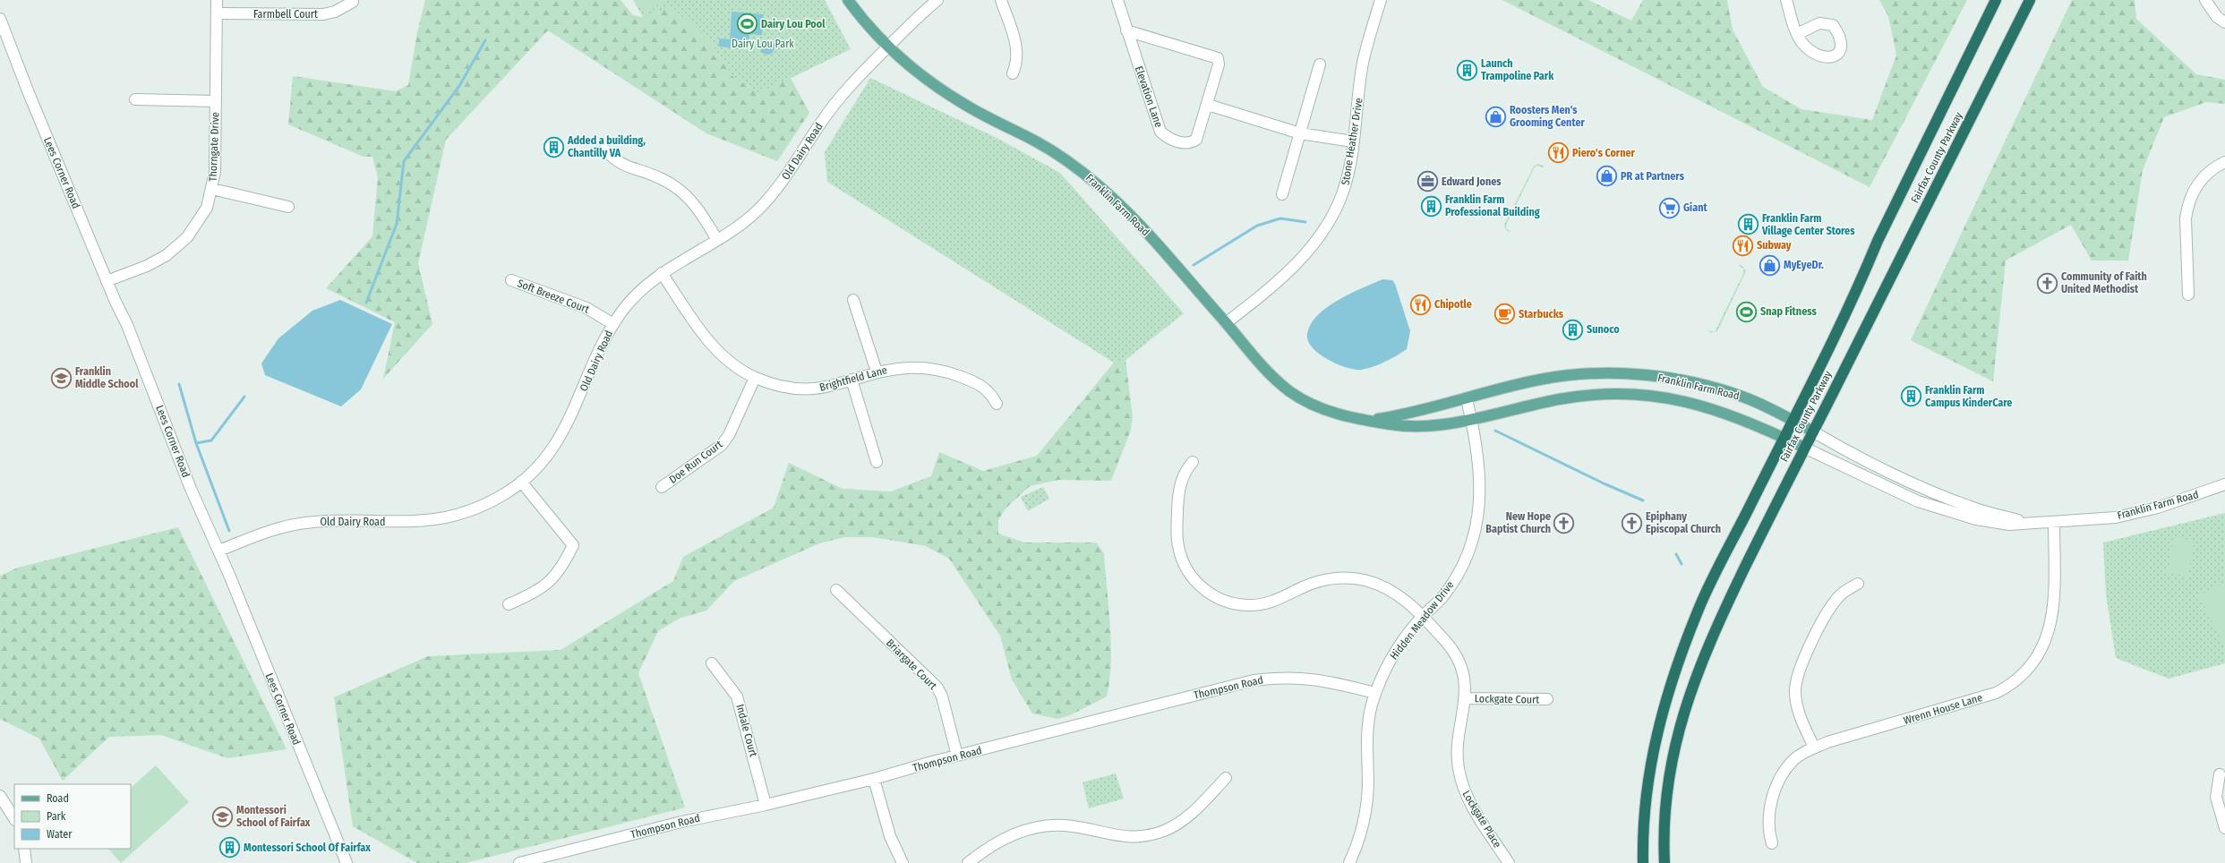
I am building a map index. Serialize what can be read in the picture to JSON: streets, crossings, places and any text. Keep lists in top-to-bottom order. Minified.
{"streets":{"highway":["Fairfax County Parkway"],"main road":["Franklin Farm Road"],"street":["Farmbell Court","Elevation Lane","Stone Heather Drive","Thorngate Drive","Old Dairy Road","Lees Corner Road","Soft Breeze Court","Brightfield Lane","Doe Run Court","Hidden Meadow Drive","Briargate Court","Thompson Road","Lockgate Court","Wrenn House Lane","Indale Court","Lockgate Place"]},"crossings":[["Farmbell Court","Thorngate Drive"],["Stone Heather Drive","Franklin Farm Road"],["Thorngate Drive","Lees Corner Road"],["Old Dairy Road","Lees Corner Road"],["Old Dairy Road","Franklin Farm Road"],["Old Dairy Road","Soft Breeze Court"],["Old Dairy Road","Brightfield Lane"],["Fairfax County Parkway","Franklin Farm Road"],["Franklin Farm Road","Hidden Meadow Drive"],["Franklin Farm Road","Wrenn House Lane"],["Brightfield Lane","Doe Run Court"],["Hidden Meadow Drive","Thompson Road"],["Hidden Meadow Drive","Lockgate Place"],["Briargate Court","Thompson Road"],["Thompson Road","Indale Court"],["Lockgate Court","Lockgate Place"]],"parks":["Dairy Lou Park"],"places":{"sports":["Dairy Lou Pool","Snap Fitness"],"building":["Launch Trampoline Park","Added a building, Chantilly VA","Franklin Farm Professional Building","Franklin Farm Village Center Stores","Sunoco","Franklin Farm Campus KinderCare","Montessori School Of Fairfax"],"shop":["Roosters Men's Grooming Center","PR at Partners","MyEyeDr."],"restaurant":["Piero's Corner","Subway","Chipotle"],"office":["Edward Jones"],"supermarket":["Giant"],"church":["Community of Faith United Methodist","New Hope Baptist Church","Epiphany Episcopal Church"],"cafe":["Starbucks"],"school or university":["Franklin Middle School","Montessori School of Fairfax"]},"legend":["Road","Park","Water"]}
